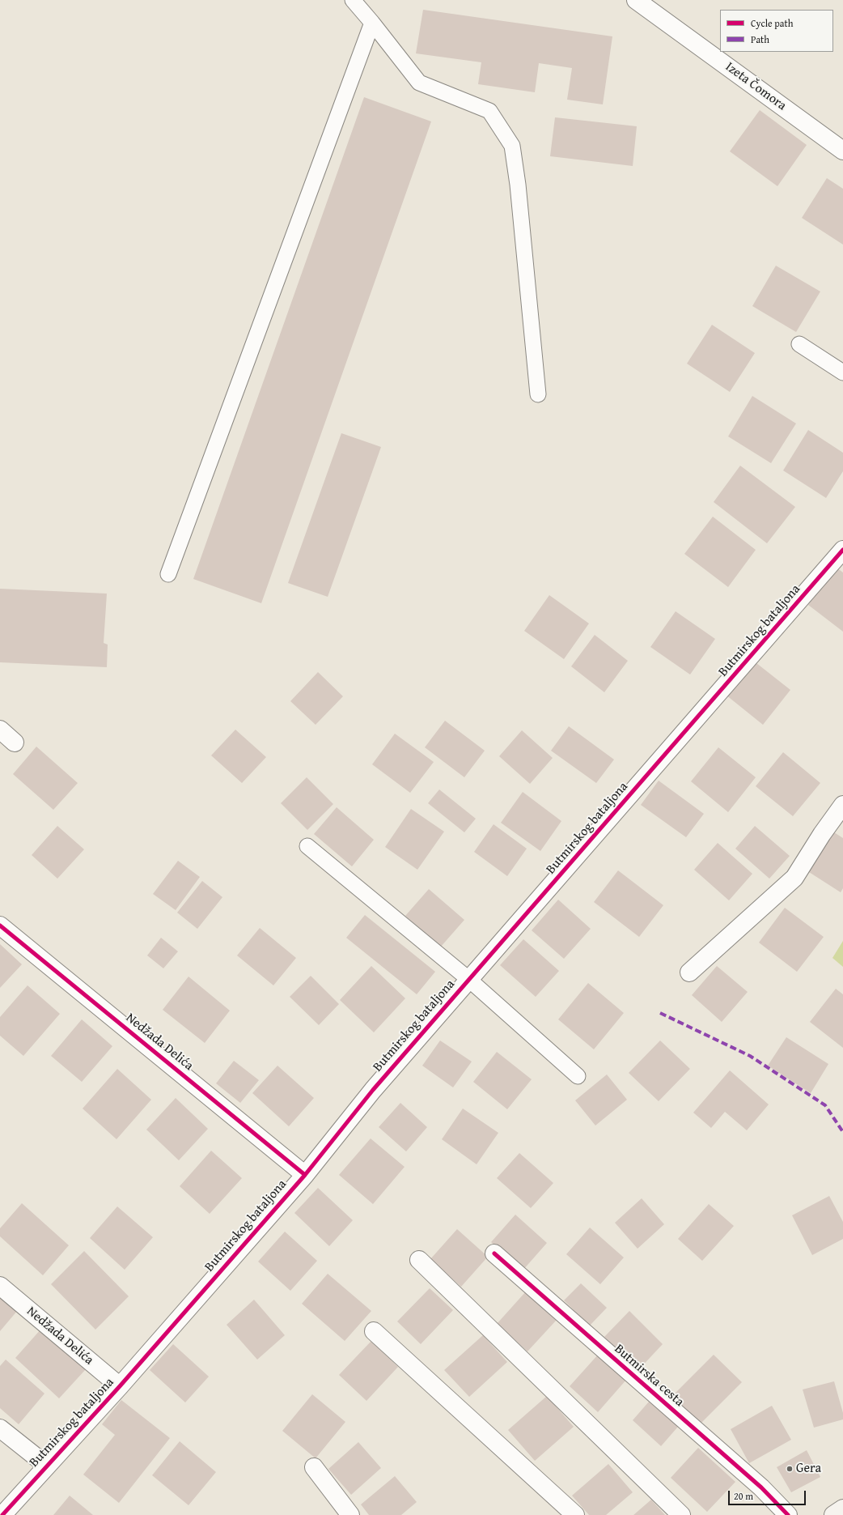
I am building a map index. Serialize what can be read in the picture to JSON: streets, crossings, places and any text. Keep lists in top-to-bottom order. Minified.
{"streets":{"street":["Izeta Čomora","Butmirskog bataljona","Nedžada Delića","Butmirska cesta"]},"crossings":[["Butmirskog bataljona","Nedžada Delića"]],"places":["Gera"],"legend":["Cycle path","Path"],"scale_bar":"20 m"}
